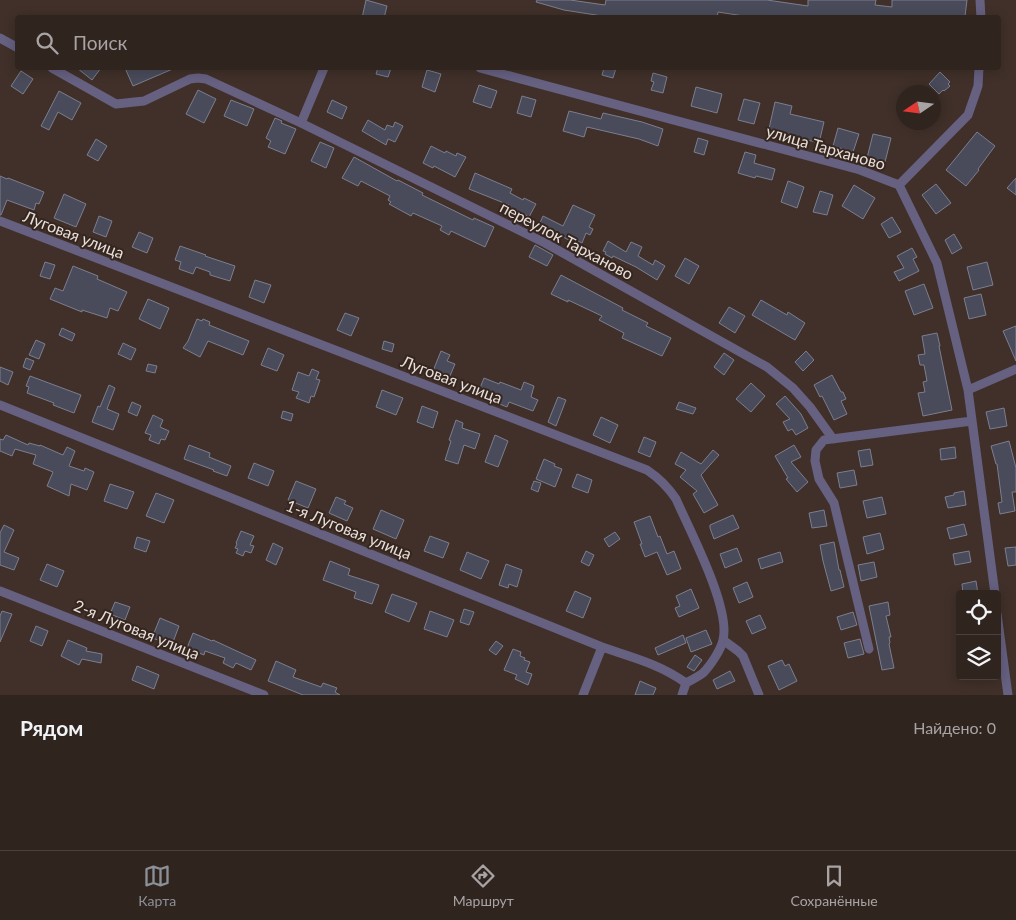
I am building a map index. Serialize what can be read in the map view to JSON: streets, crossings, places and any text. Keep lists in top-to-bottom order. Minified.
{"streets":{"street":["улица Тарханово","Луговая улица","переулок Тарханово","1-я Луговая улица","2-я Луговая улица"]},"north":"left","page":{"search":"Поиск","heading":["Рядом","Найдено: 0"],"nav":["Карта","Маршрут","Сохранённые"]}}
